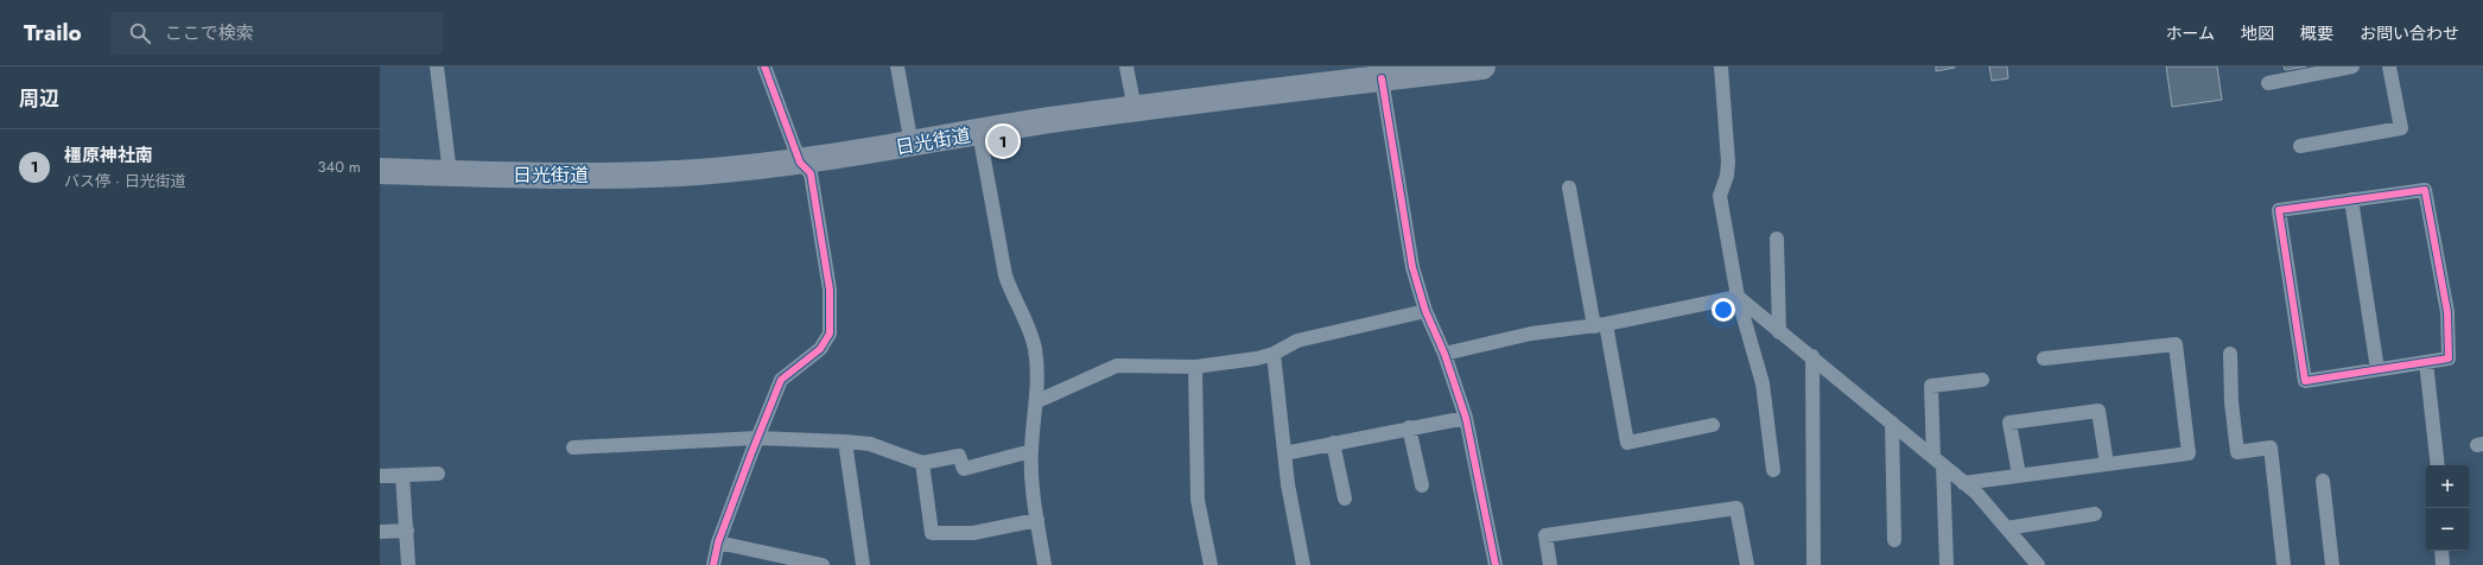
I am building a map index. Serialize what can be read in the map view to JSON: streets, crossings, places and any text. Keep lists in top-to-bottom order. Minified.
{"streets":{"highway":["日光街道"]},"page":{"header":"Trailo","search":"ここで検索","nav":["ホーム","地図","概要","お問い合わせ"],"heading":"周辺","pins":"1","list":[{"mark":"1","name":"橿原神社南","note":"バス停 · 日光街道","value":"340 m"}],"map_buttons":["+","−"]}}
